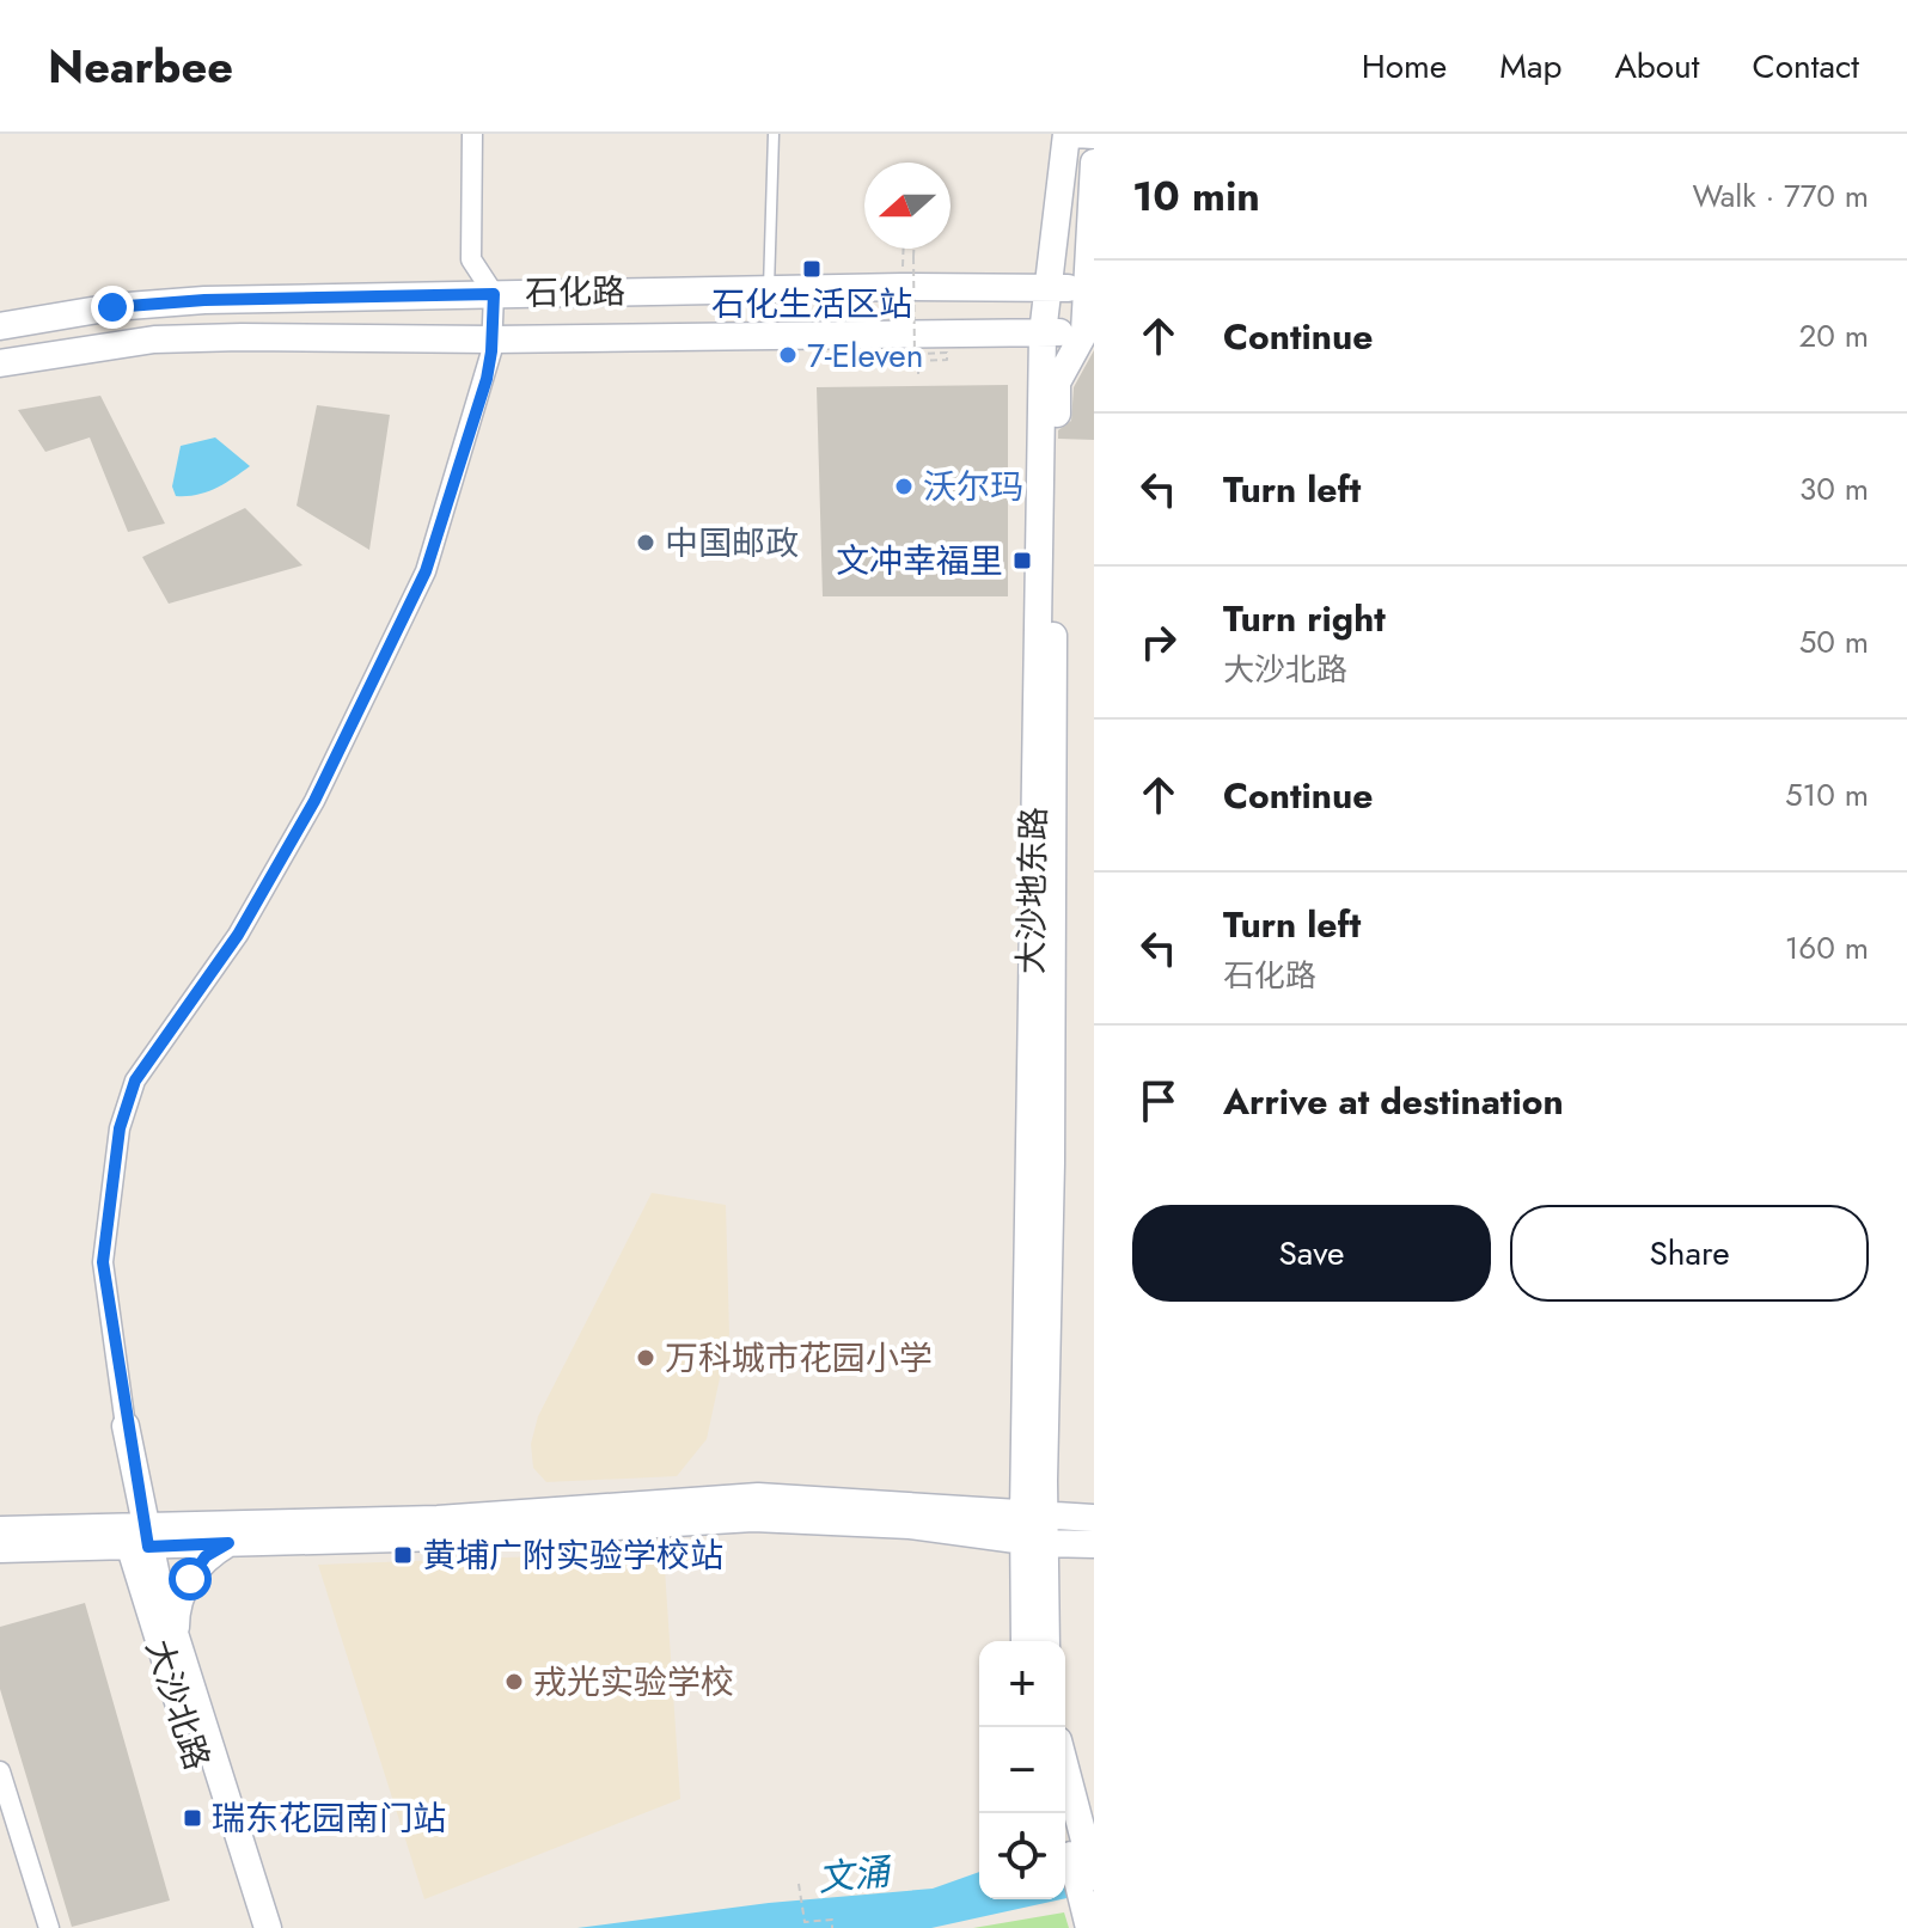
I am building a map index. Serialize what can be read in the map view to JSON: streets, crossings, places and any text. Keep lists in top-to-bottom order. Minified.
{"streets":{"main road":["石化路","大沙地东路","大沙北路"]},"crossings":[["石化路","大沙地东路"]],"water":["文涌"],"places":{"transit":["石化生活区站","文冲幸福里","黄埔广附实验学校站","瑞东花园南门站"],"other":["7-Eleven","沃尔玛","中国邮政","万科城市花园小学","戎光实验学校"]},"north":"left","page":{"header":"Nearbee","nav":["Home","Map","About","Contact"],"heading":["10 min","Walk · 770 m"],"list":[["Continue","20 m"],["Turn left","30 m"],["Turn right","大沙北路","50 m"],["Continue","510 m"],["Turn left","石化路","160 m"],"Arrive at destination"],"buttons":["Save","Share"],"map_buttons":["+","−"]}}
